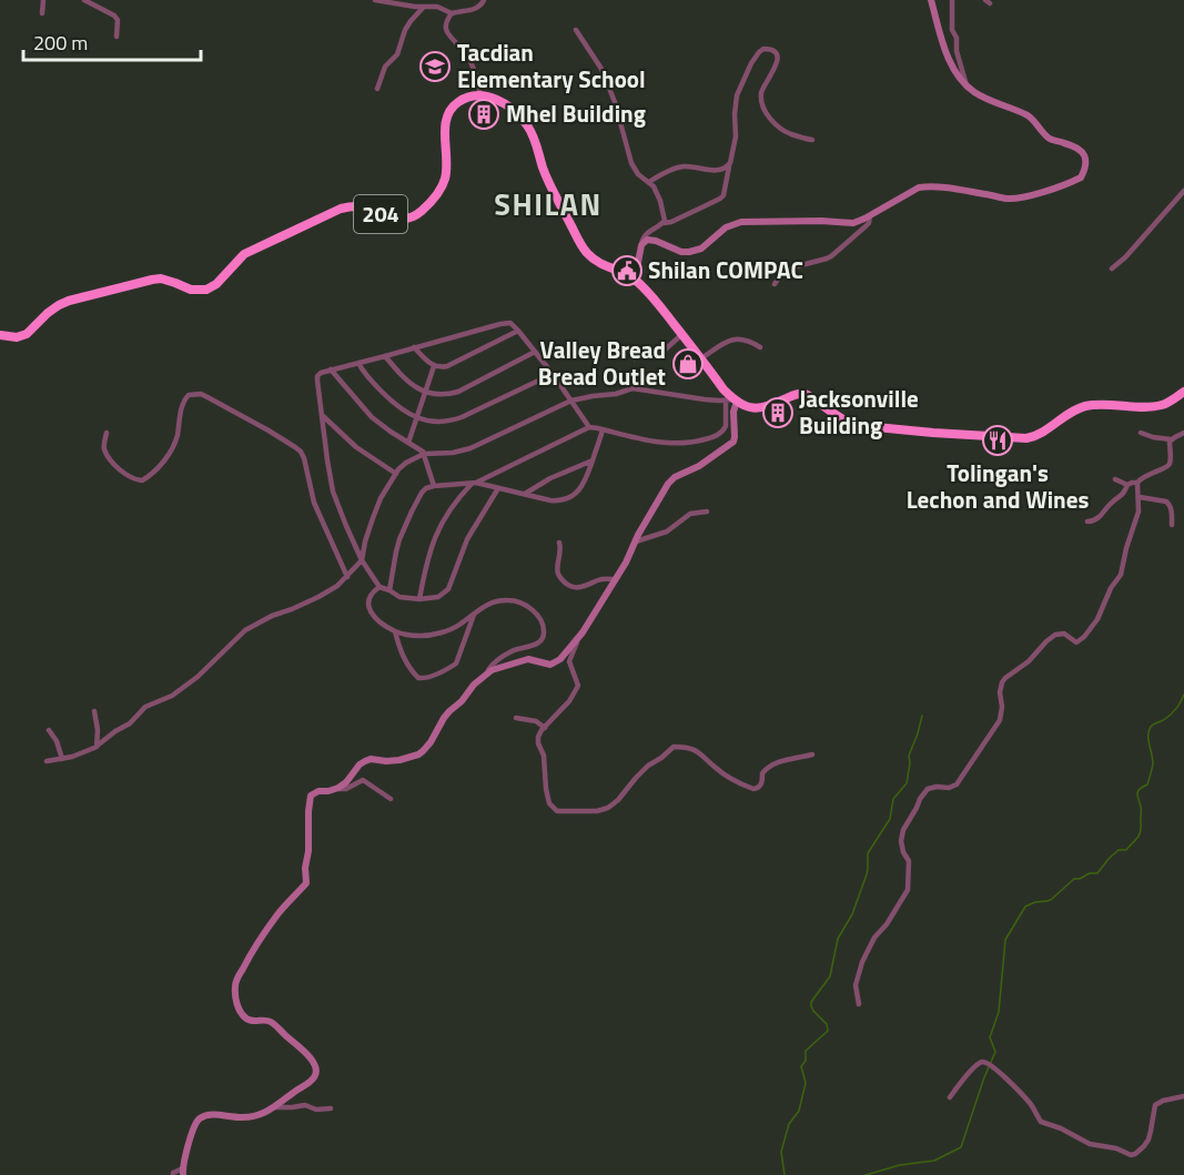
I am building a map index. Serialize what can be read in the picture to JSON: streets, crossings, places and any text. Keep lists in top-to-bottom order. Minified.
{"streets":{"highway":["204"]},"districts":["SHILAN"],"places":{"school or university":["Tacdian Elementary School"],"building":["Mhel Building","Jacksonville Building"],"public building":["Shilan COMPAC"],"shop":["Valley Bread Bread Outlet"],"restaurant":["Tolingan's Lechon and Wines"]},"scale_bar":"200 m"}
